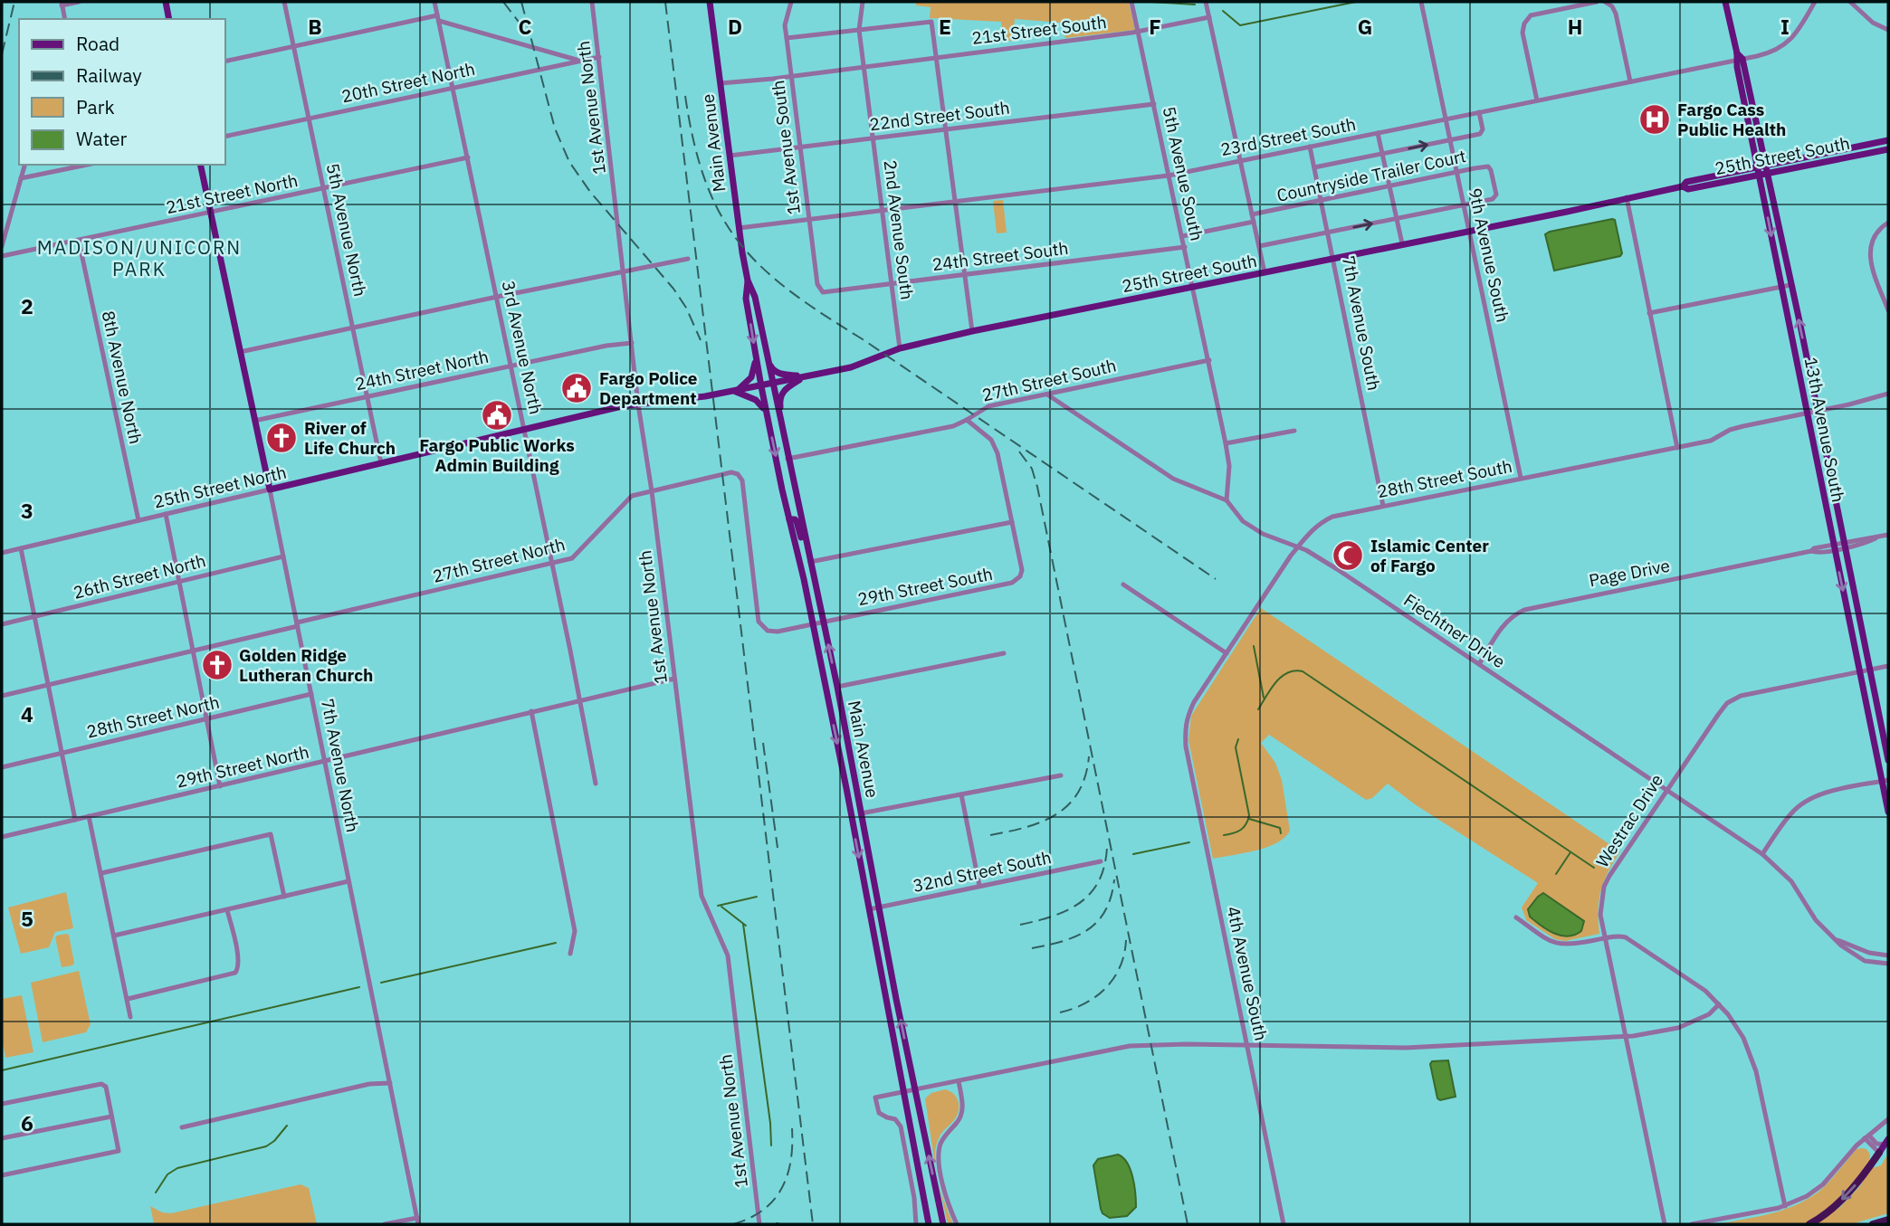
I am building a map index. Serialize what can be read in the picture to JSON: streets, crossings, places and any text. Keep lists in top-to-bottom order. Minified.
{"streets":{"main road":["Main Avenue","25th Street South","13th Avenue South","25th Street North","7th Avenue North"],"street":["21st Street South","20th Street North","1st Avenue North","22nd Street South","23rd Street South","1st Avenue South","5th Avenue South","Countryside Trailer Court","21st Street North","5th Avenue North","2nd Avenue South","9th Avenue South","24th Street South","7th Avenue South","3rd Avenue North","24th Street North","8th Avenue North","27th Street South","28th Street South","27th Street North","Page Drive","26th Street North","29th Street South","Fiechtner Drive","28th Street North","29th Street North","Westrac Drive","32nd Street South","4th Avenue South"]},"crossings":[["21st Street South","Main Avenue"],["21st Street South","1st Avenue South"],["21st Street South","5th Avenue South"],["21st Street South","2nd Avenue South"],["20th Street North","1st Avenue North"],["20th Street North","5th Avenue North"],["20th Street North","3rd Avenue North"],["1st Avenue North","24th Street North"],["1st Avenue North","25th Street North"],["1st Avenue North","27th Street North"],["1st Avenue North","29th Street North"],["22nd Street South","Main Avenue"],["22nd Street South","1st Avenue South"],["22nd Street South","5th Avenue South"],["22nd Street South","2nd Avenue South"],["23rd Street South","Main Avenue"],["23rd Street South","1st Avenue South"],["23rd Street South","5th Avenue South"],["23rd Street South","2nd Avenue South"],["23rd Street South","9th Avenue South"],["23rd Street South","7th Avenue South"],["23rd Street South","13th Avenue South"],["Main Avenue","25th Street South"],["Main Avenue","27th Street South"],["Main Avenue","27th Street North"],["Main Avenue","29th Street South"],["Main Avenue","32nd Street South"],["1st Avenue South","24th Street South"],["25th Street South","5th Avenue South"],["25th Street South","2nd Avenue South"],["25th Street South","9th Avenue South"],["25th Street South","7th Avenue South"],["25th Street South","13th Avenue South"],["25th Street South","25th Street North"],["5th Avenue South","24th Street South"],["5th Avenue South","27th Street South"],["5th Avenue South","Fiechtner Drive"],["Countryside Trailer Court","9th Avenue South"],["Countryside Trailer Court","7th Avenue South"],["21st Street North","5th Avenue North"],["21st Street North","3rd Avenue North"],["21st Street North","8th Avenue North"],["21st Street North","7th Avenue North"],["5th Avenue North","24th Street North"],["5th Avenue North","25th Street North"],["2nd Avenue South","24th Street South"],["9th Avenue South","28th Street South"],["7th Avenue South","28th Street South"],["3rd Avenue North","24th Street North"],["3rd Avenue North","25th Street North"],["3rd Avenue North","27th Street North"],["3rd Avenue North","29th Street North"],["24th Street North","7th Avenue North"],["8th Avenue North","25th Street North"],["27th Street South","29th Street South"],["13th Avenue South","28th Street South"],["13th Avenue South","Page Drive"],["13th Avenue South","Westrac Drive"],["28th Street South","Fiechtner Drive"],["28th Street South","4th Avenue South"],["25th Street North","7th Avenue North"],["27th Street North","29th Street South"],["27th Street North","7th Avenue North"],["Page Drive","Fiechtner Drive"],["26th Street North","7th Avenue North"],["Fiechtner Drive","Westrac Drive"],["28th Street North","7th Avenue North"],["7th Avenue North","29th Street North"]],"districts":["MADISON/UNICORN PARK"],"places":{"hospital":["Fargo Cass Public Health"],"public building":["Fargo Police Department","Fargo Public Works Admin Building"],"church":["River of Life Church","Golden Ridge Lutheran Church"],"mosque":["Islamic Center of Fargo"]},"legend":["Road","Railway","Park","Water"],"grid":{"columns":["B","C","D","E","F","G","H","I"],"rows":["2","3","4","5","6"]}}
